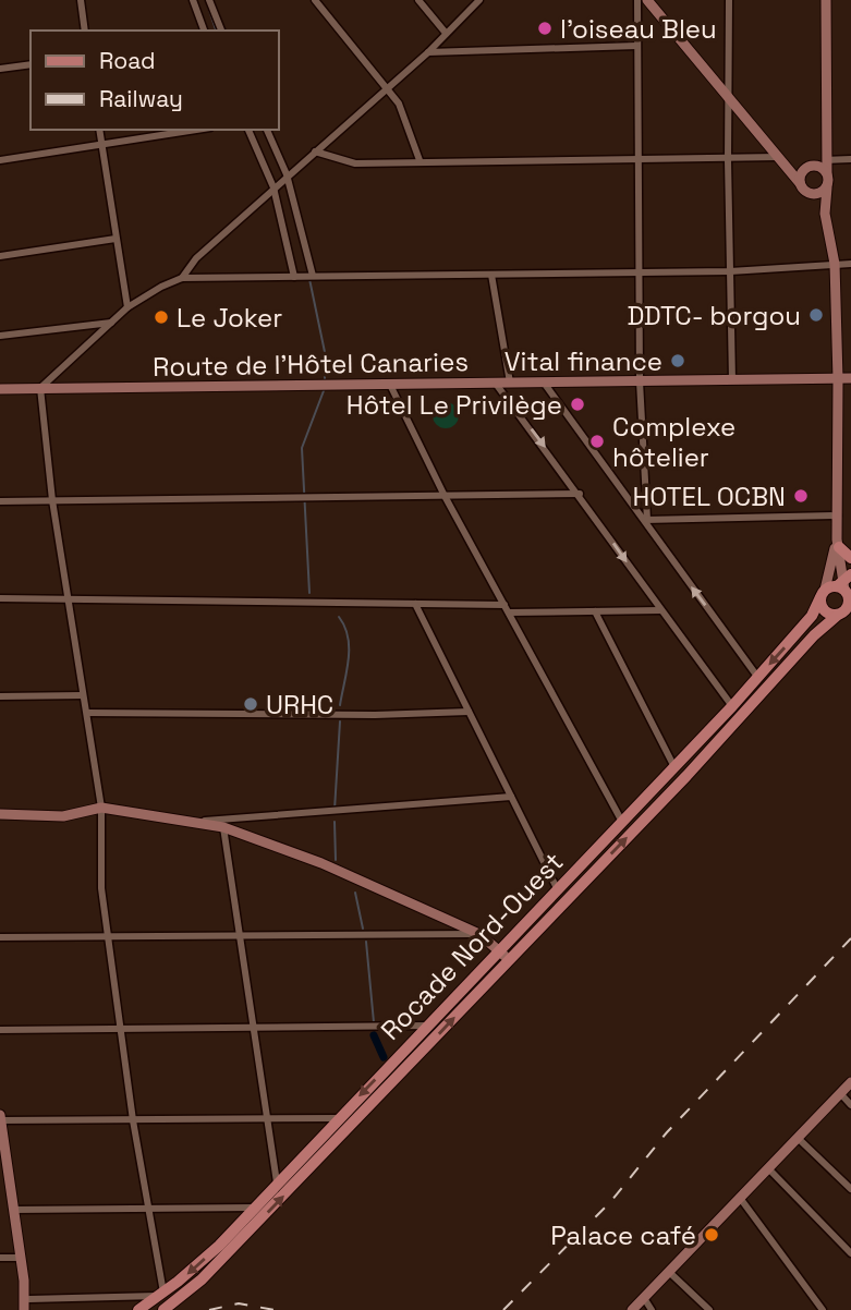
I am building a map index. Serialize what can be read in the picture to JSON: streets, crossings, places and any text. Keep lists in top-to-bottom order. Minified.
{"streets":{"main road":["Rocade Nord-Ouest"],"street":["Route de l'Hôtel Canaries"]},"places":["l'oiseau Bleu","DDTC- borgou","Le Joker","Vital finance","Hôtel Le Privilège","Complexe hôtelier","HOTEL OCBN","URHC","Palace café"],"legend":["Road","Railway"]}
